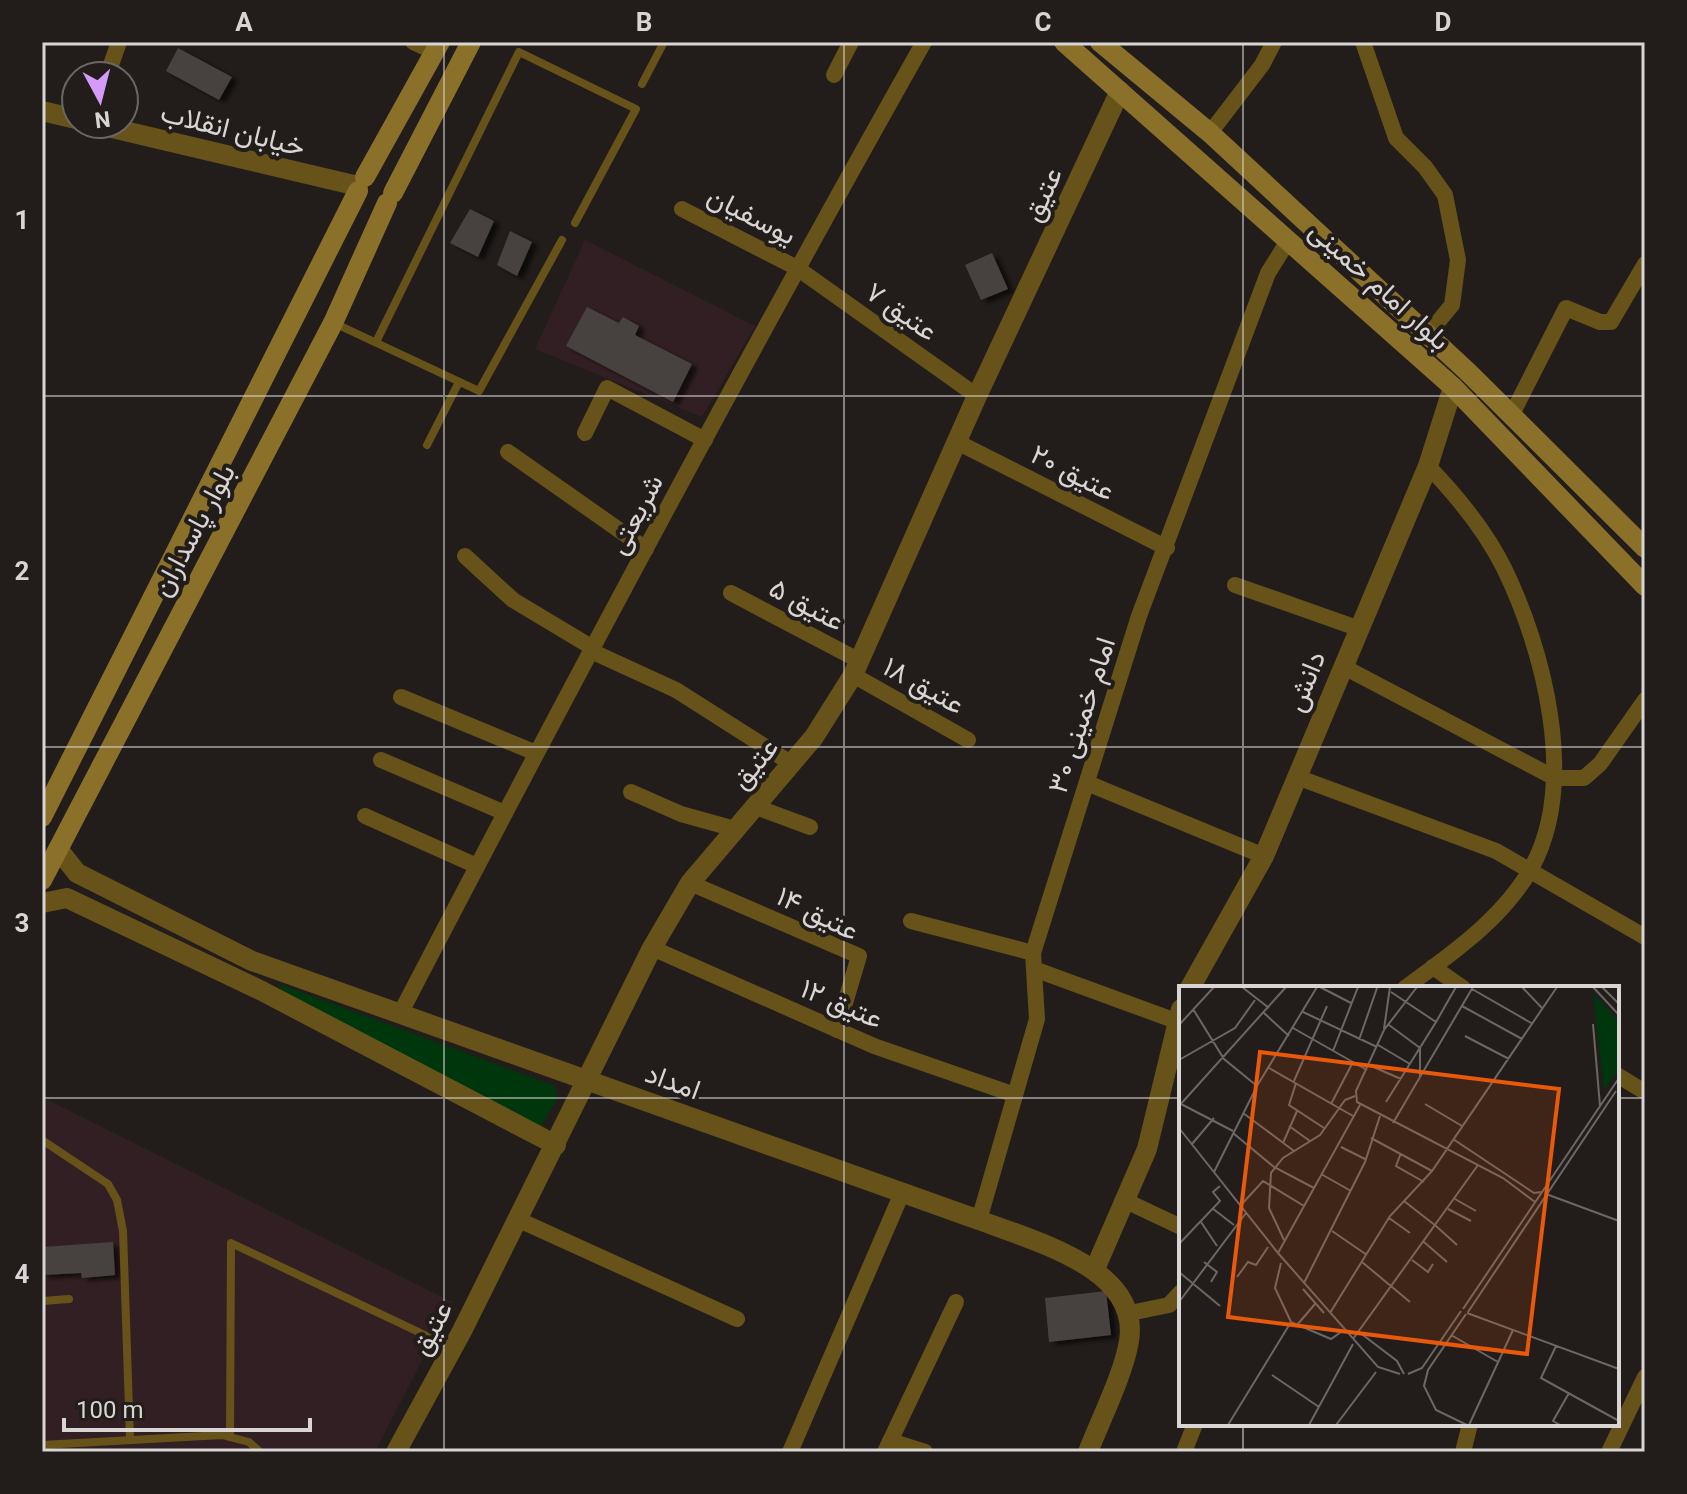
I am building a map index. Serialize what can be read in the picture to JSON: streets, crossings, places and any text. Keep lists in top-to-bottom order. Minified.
{"streets":{"main road":["بلوار امام خمینی","بلوار پاسداران"],"street":["خیابان انقلاب","عتیق","یوسفیان","عتیق ۷","عتیق ۲۰","شریعتی","عتیق ۵","دانش","عتیق ۱۸","امام خمینی ۳۰","عتیق ۱۴","عتیق ۱۲","امداد"]},"crossings":[["خیابان انقلاب","بلوار پاسداران"],["عتیق","بلوار امام خمینی"],["عتیق","عتیق ۷"],["عتیق","عتیق ۲۰"],["عتیق","عتیق ۵"],["عتیق","عتیق ۱۸"],["عتیق","عتیق ۱۴"],["عتیق","عتیق ۱۲"],["عتیق","امداد"],["یوسفیان","عتیق ۷"],["یوسفیان","شریعتی"],["بلوار امام خمینی","دانش"],["بلوار امام خمینی","امام خمینی ۳۰"],["عتیق ۷","شریعتی"],["عتیق ۲۰","امام خمینی ۳۰"],["شریعتی","امداد"],["بلوار پاسداران","امداد"],["عتیق ۵","عتیق ۱۸"],["امام خمینی ۳۰","عتیق ۱۲"],["امام خمینی ۳۰","امداد"],["عتیق ۱۴","عتیق ۱۲"]],"scale_bar":"100 m","north":"bottom","grid":{"columns":["A","B","C","D"],"rows":["1","2","3","4"]}}
